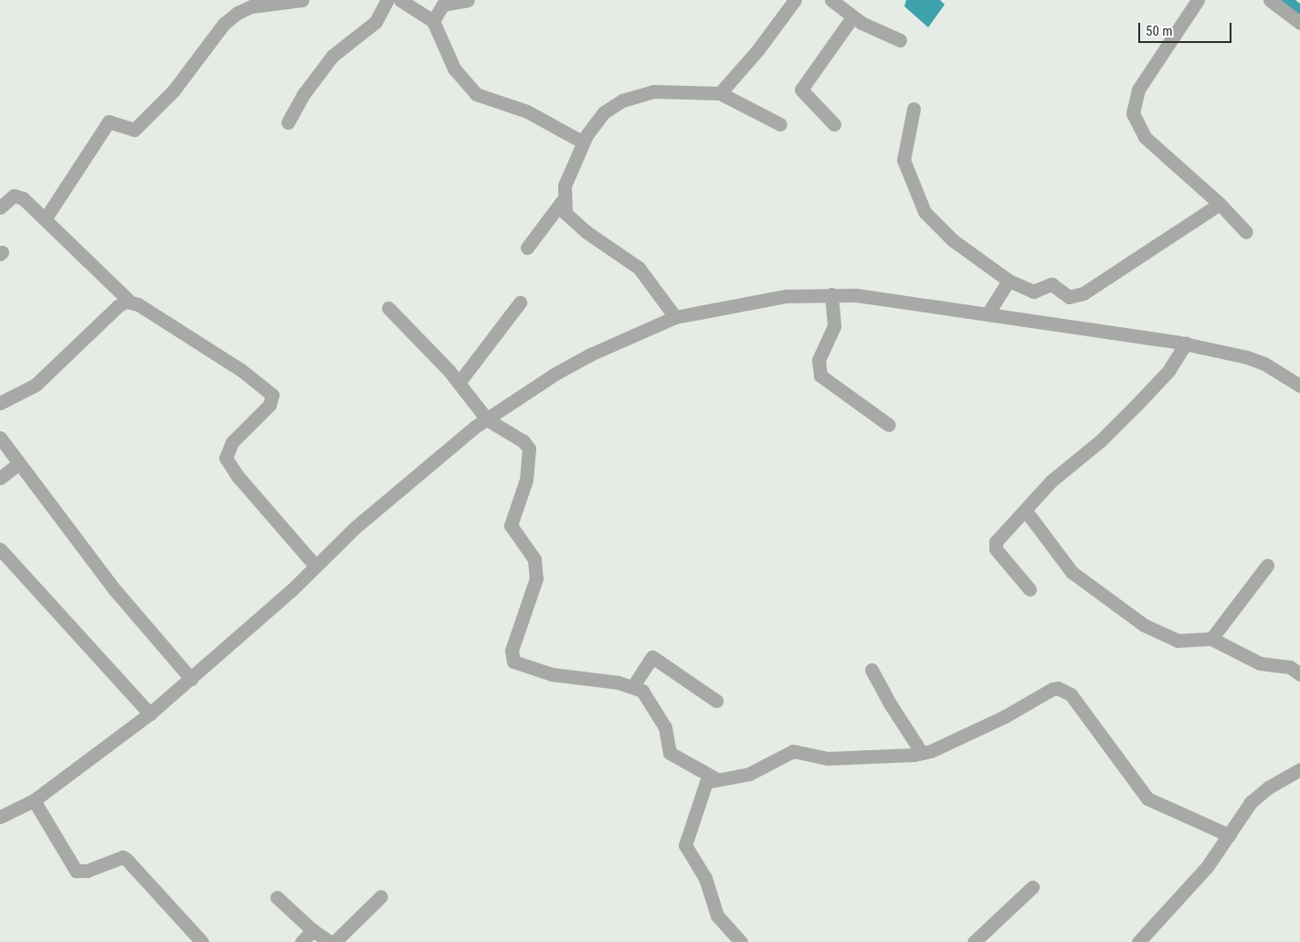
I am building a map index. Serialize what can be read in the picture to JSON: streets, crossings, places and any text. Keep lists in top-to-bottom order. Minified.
{"scale_bar":"50 m"}
